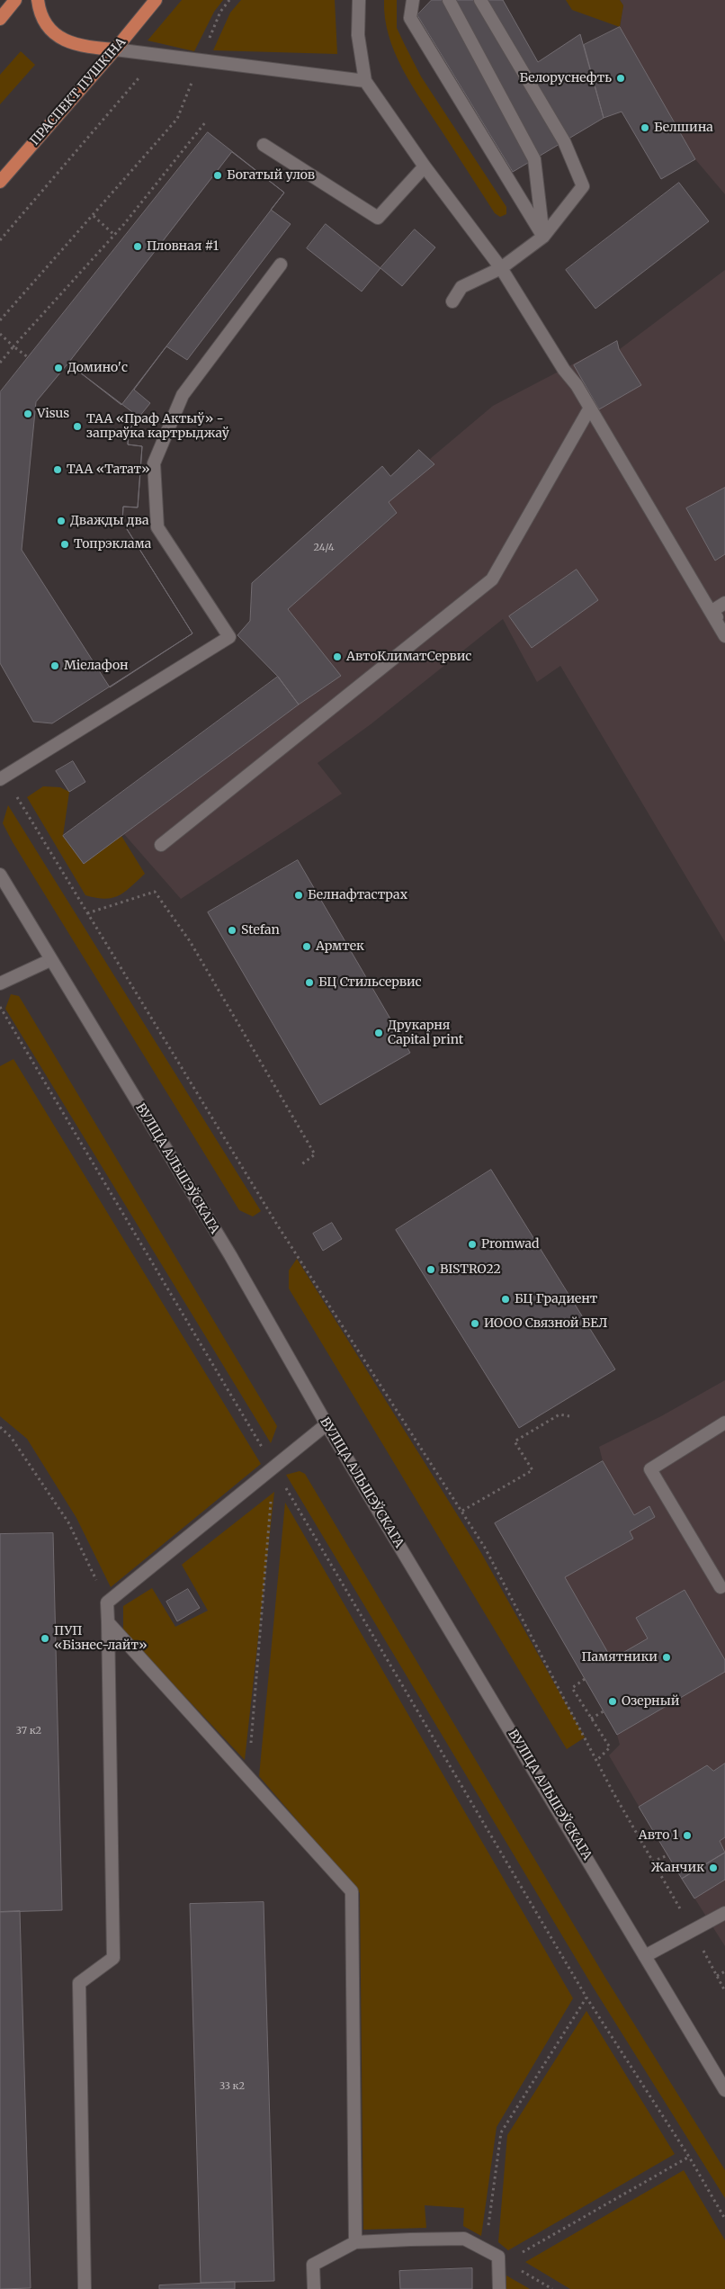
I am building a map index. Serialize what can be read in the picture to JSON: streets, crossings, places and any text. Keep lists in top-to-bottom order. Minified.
{"streets":{"main road":["ПРАСПЕКТ ПУШКІНА","ВУЛІЦА АЛЬШЭЎСКАГА"]},"places":["Белоруснефть","Белшина","Богатый улов","Пловная #1","Домино'c","Visus","ТАА «Праф Актыў» - запраўка картрыджаў","ТАА «Татат»","Дважды два","Топрэклама","АвтоКлиматСервис","Міелафон","Белнафтастрах","Stefan","Армтек","БЦ Стильсервис","Друкарня Capital print","Promwad","BISTRO22","БЦ Градиент","ИООО Связной БЕЛ","ПУП «Бізнес-лайт»","Памятники","Озерный","Авто 1","Жанчик"],"house_numbers":["24/4","37 к2","33 к2"]}
